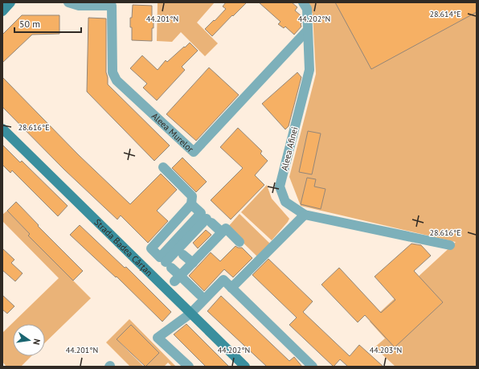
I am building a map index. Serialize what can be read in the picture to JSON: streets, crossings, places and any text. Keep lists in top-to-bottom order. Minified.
{"streets":{"street":["Aleea Murelor","Aleea Afinei","Strada Badea Cârțan"]},"crossings":[["Aleea Murelor","Aleea Afinei"]],"scale_bar":"50 m","north":"right","coordinates":["28.614°E","44.202°N","44.201°N","28.616°E","44.203°N"]}
